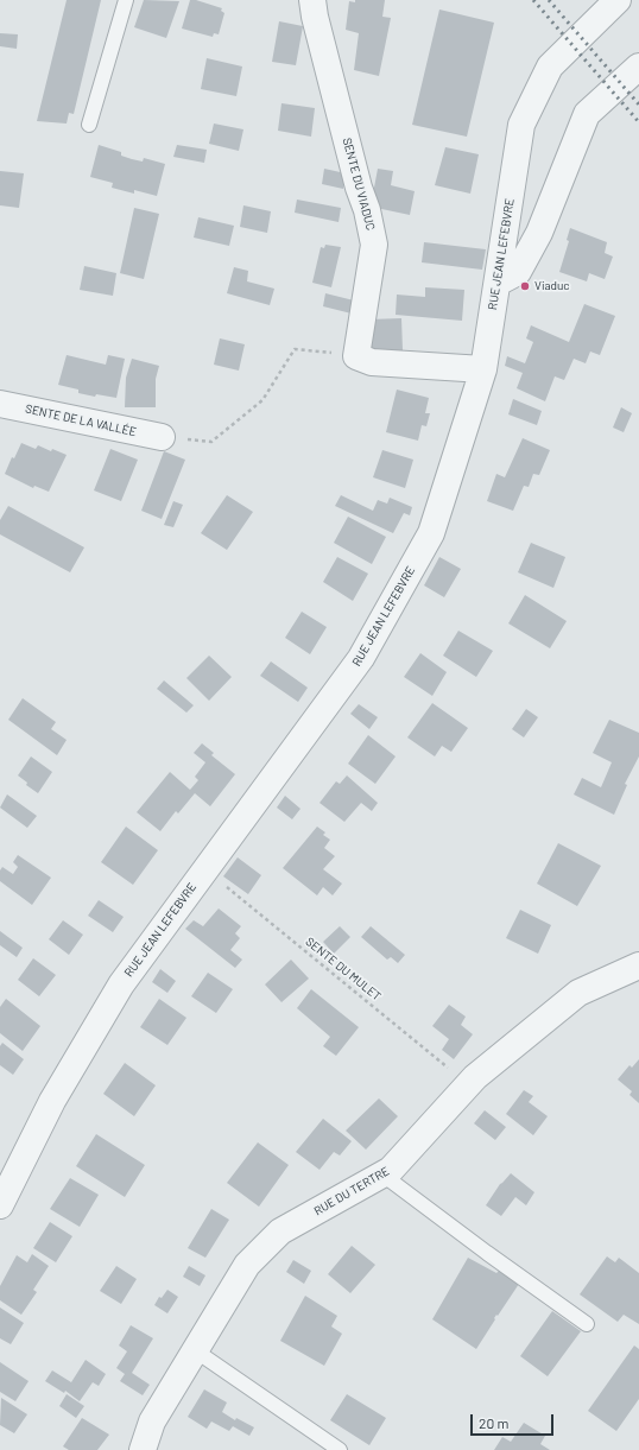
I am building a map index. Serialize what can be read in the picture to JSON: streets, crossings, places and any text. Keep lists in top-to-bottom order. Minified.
{"streets":{"street":["SENTE DU VIADUC","RUE JEAN LEFEBVRE","SENTE DE LA VALLÉE","RUE DU TERTRE"],"path":["SENTE DU MULET"]},"crossings":[["SENTE DU VIADUC","RUE JEAN LEFEBVRE"],["RUE JEAN LEFEBVRE","SENTE DU MULET"],["SENTE DU MULET","RUE DU TERTRE"]],"places":["Viaduc"],"scale_bar":"20 m"}
